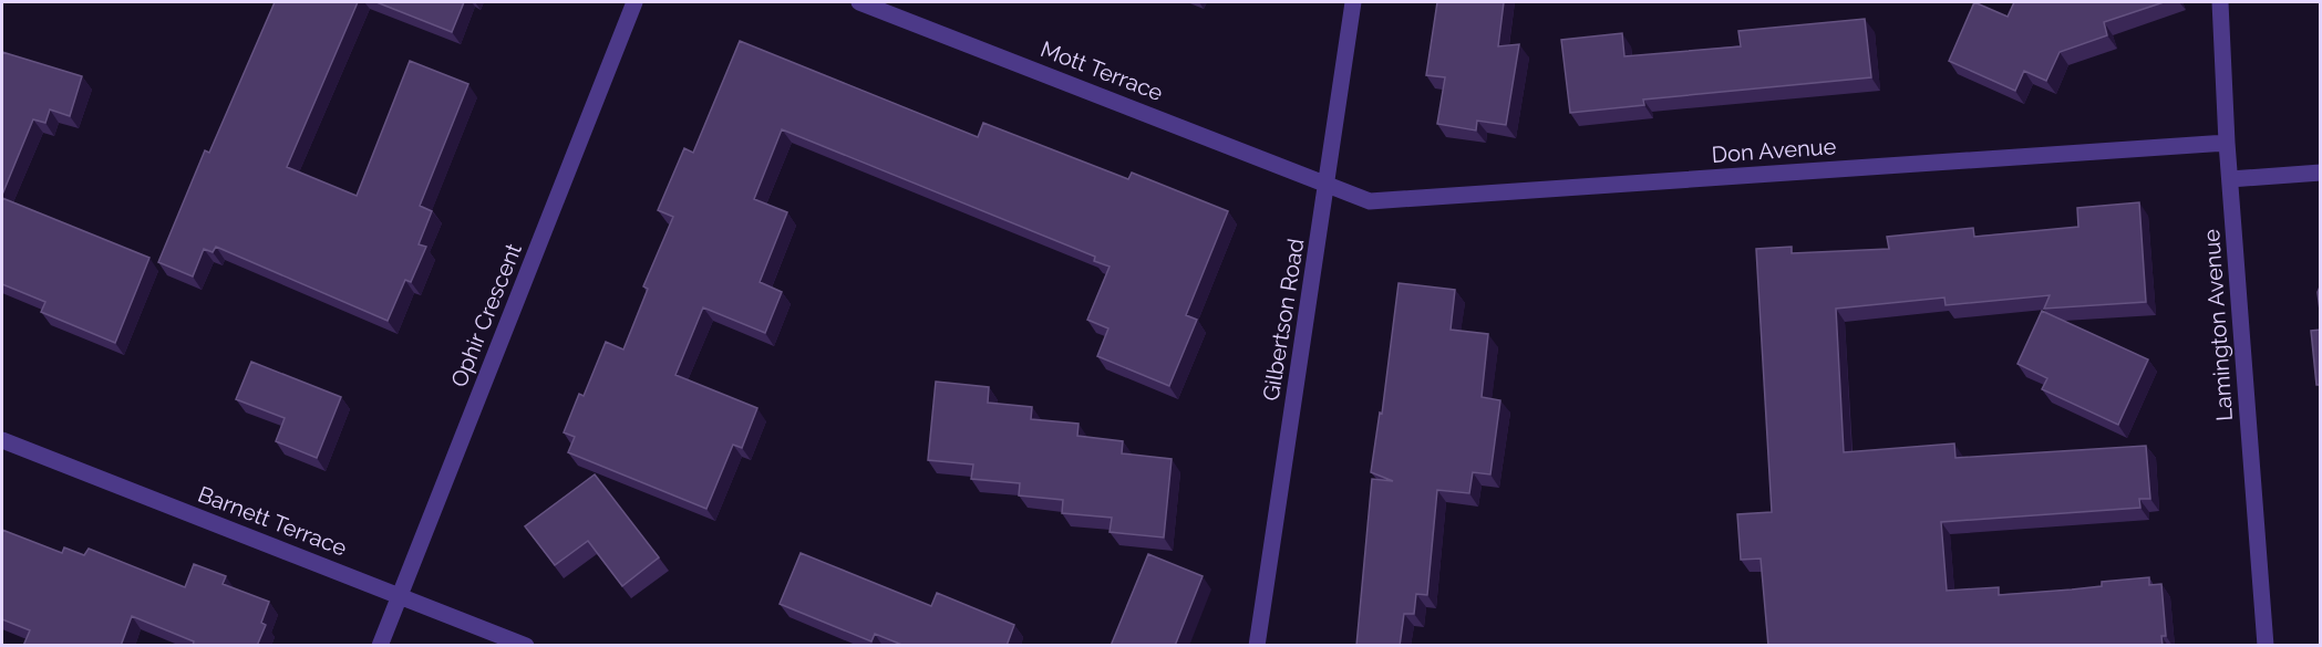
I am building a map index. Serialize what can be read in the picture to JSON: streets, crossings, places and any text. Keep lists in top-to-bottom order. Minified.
{"streets":{"street":["Mott Terrace","Don Avenue","Ophir Crescent","Gilbertson Road","Lamington Avenue","Barnett Terrace"]},"crossings":[["Mott Terrace","Don Avenue"],["Mott Terrace","Gilbertson Road"],["Don Avenue","Gilbertson Road"],["Don Avenue","Lamington Avenue"],["Ophir Crescent","Barnett Terrace"]]}
